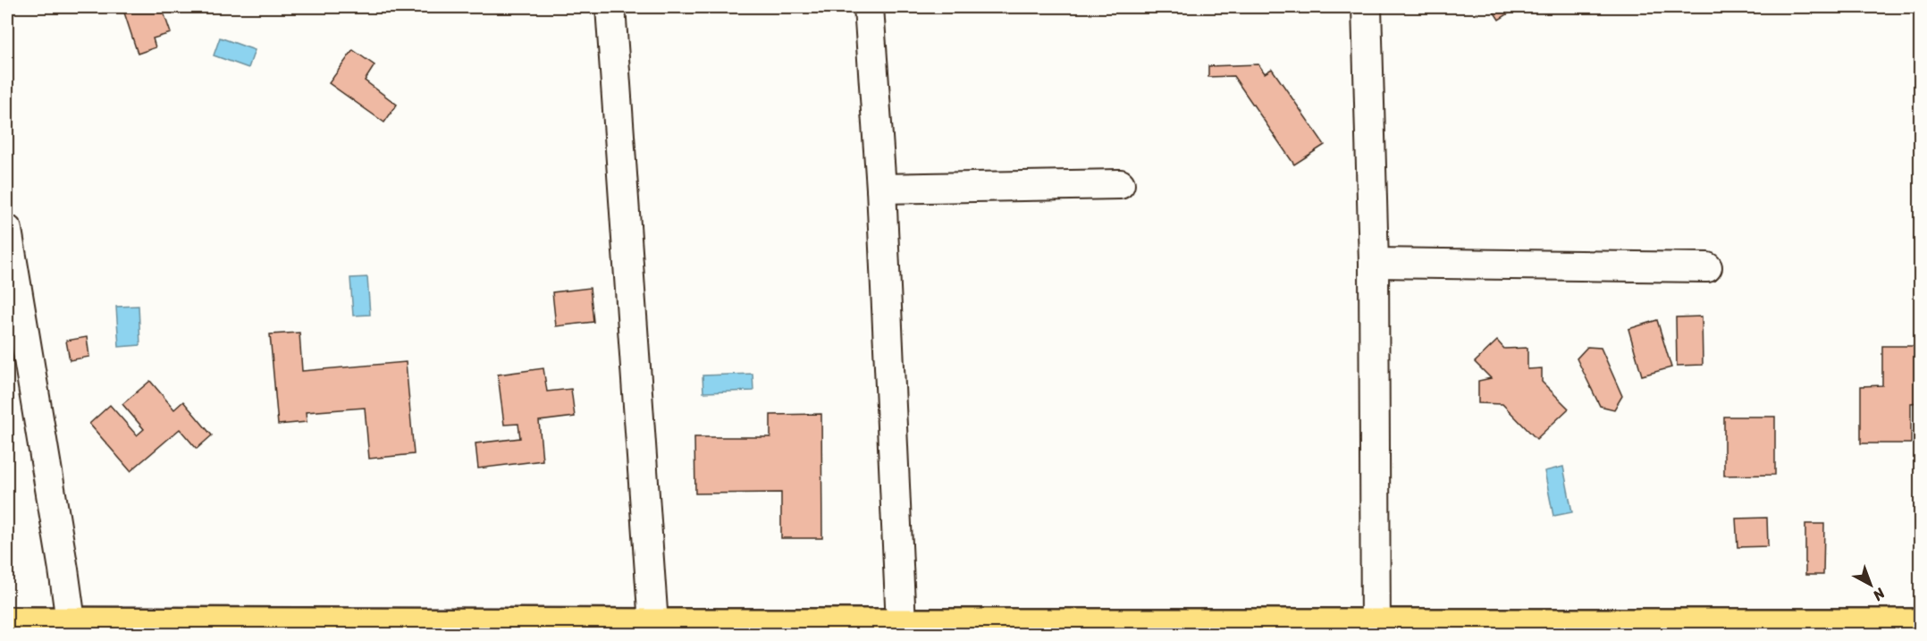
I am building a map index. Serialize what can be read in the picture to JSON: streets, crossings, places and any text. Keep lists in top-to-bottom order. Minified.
{"north":"bottom right"}
